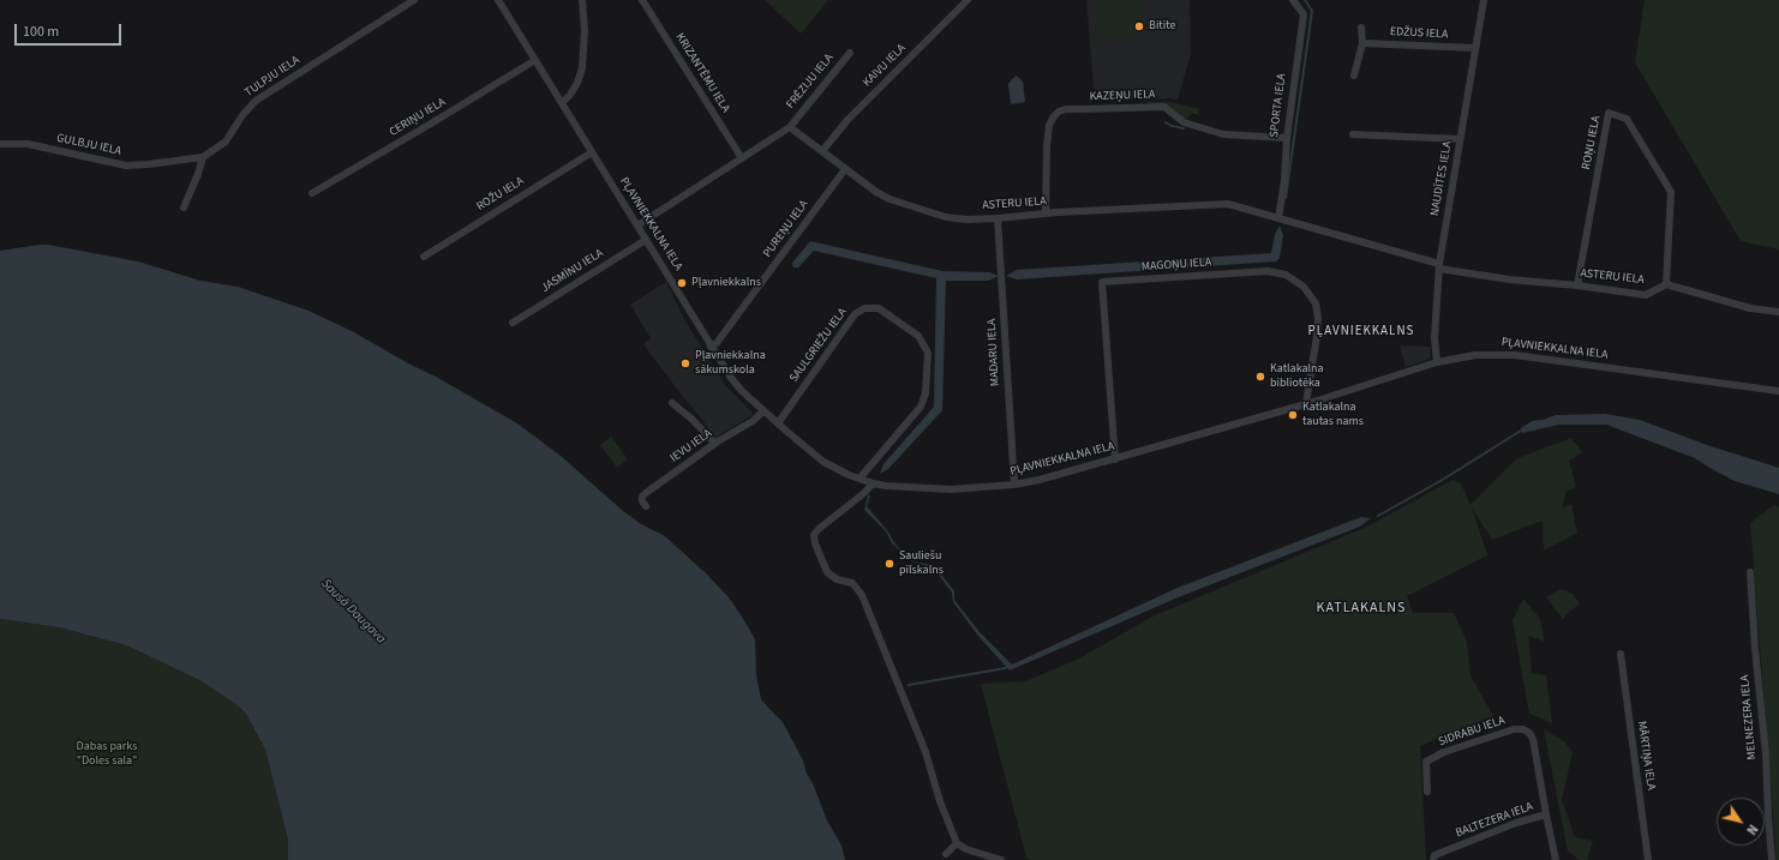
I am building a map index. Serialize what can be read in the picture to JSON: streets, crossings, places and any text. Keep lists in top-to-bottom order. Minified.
{"streets":{"street":["EDŽUS IELA","KAIVU IELA","KRIZANTĒMU IELA","TULPJU IELA","FRĒZIJU IELA","KAZEŅU IELA","SPORTA IELA","CERIŅU IELA","ROŅU IELA","GULBJU IELA","NAUDĪTES IELA","ROŽU IELA","ASTERU IELA","PĻAVNIEKKALNA IELA","PUREŅU IELA","MAGOŅU IELA","JASMĪNU IELA","SAULGRIEŽU IELA","MADARU IELA","IEVU IELA","MELNEZERA IELA","SIDRABU IELA","MĀRTIŅA IELA","BALTEZERA IELA"]},"crossings":[["EDŽUS IELA","NAUDĪTES IELA"],["KAIVU IELA","ASTERU IELA"],["TULPJU IELA","GULBJU IELA"],["FRĒZIJU IELA","ASTERU IELA"],["KAZEŅU IELA","SPORTA IELA"],["KAZEŅU IELA","ASTERU IELA"],["SPORTA IELA","ASTERU IELA"],["CERIŅU IELA","PĻAVNIEKKALNA IELA"],["ROŅU IELA","ASTERU IELA"],["NAUDĪTES IELA","ASTERU IELA"],["NAUDĪTES IELA","PĻAVNIEKKALNA IELA"],["ROŽU IELA","PĻAVNIEKKALNA IELA"],["ASTERU IELA","PUREŅU IELA"],["ASTERU IELA","MADARU IELA"],["PĻAVNIEKKALNA IELA","PUREŅU IELA"],["PĻAVNIEKKALNA IELA","MAGOŅU IELA"],["PĻAVNIEKKALNA IELA","JASMĪNU IELA"],["PĻAVNIEKKALNA IELA","SAULGRIEŽU IELA"],["PĻAVNIEKKALNA IELA","MADARU IELA"],["PĻAVNIEKKALNA IELA","IEVU IELA"],["SIDRABU IELA","BALTEZERA IELA"]],"districts":["PĻAVNIEKKALNS","KATLAKALNS"],"water":["Sausā Daugava"],"parks":["Dabas parks \"Doles sala\""],"places":["Bitīte","Pļavniekkalns","Pļavniekkalna sākumskola","Katlakalna bibliotēka","Katlakalna tautas nams","Sauliešu pilskalns"],"scale_bar":"100 m","north":"bottom right"}
